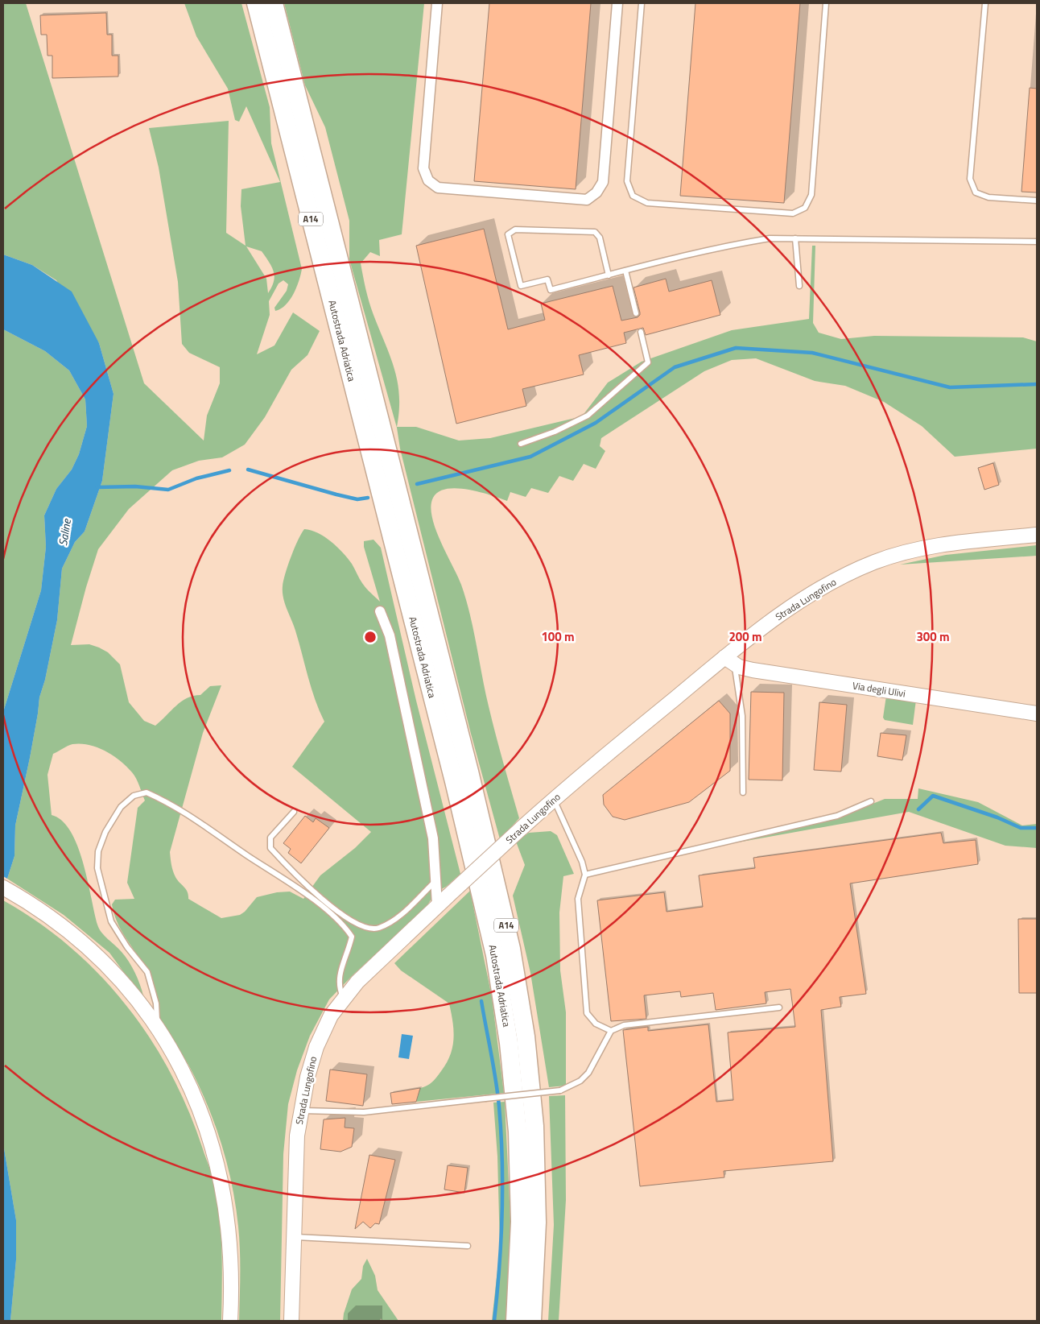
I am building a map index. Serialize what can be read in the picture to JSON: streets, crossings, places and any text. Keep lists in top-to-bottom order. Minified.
{"streets":{"highway":["A14","Autostrada Adriatica"],"main road":["Strada Lungofino","Via degli Ulivi"]},"crossings":[["Strada Lungofino","Via degli Ulivi"]],"water":["Saline"],"rings":["100 m","200 m","300 m"]}
